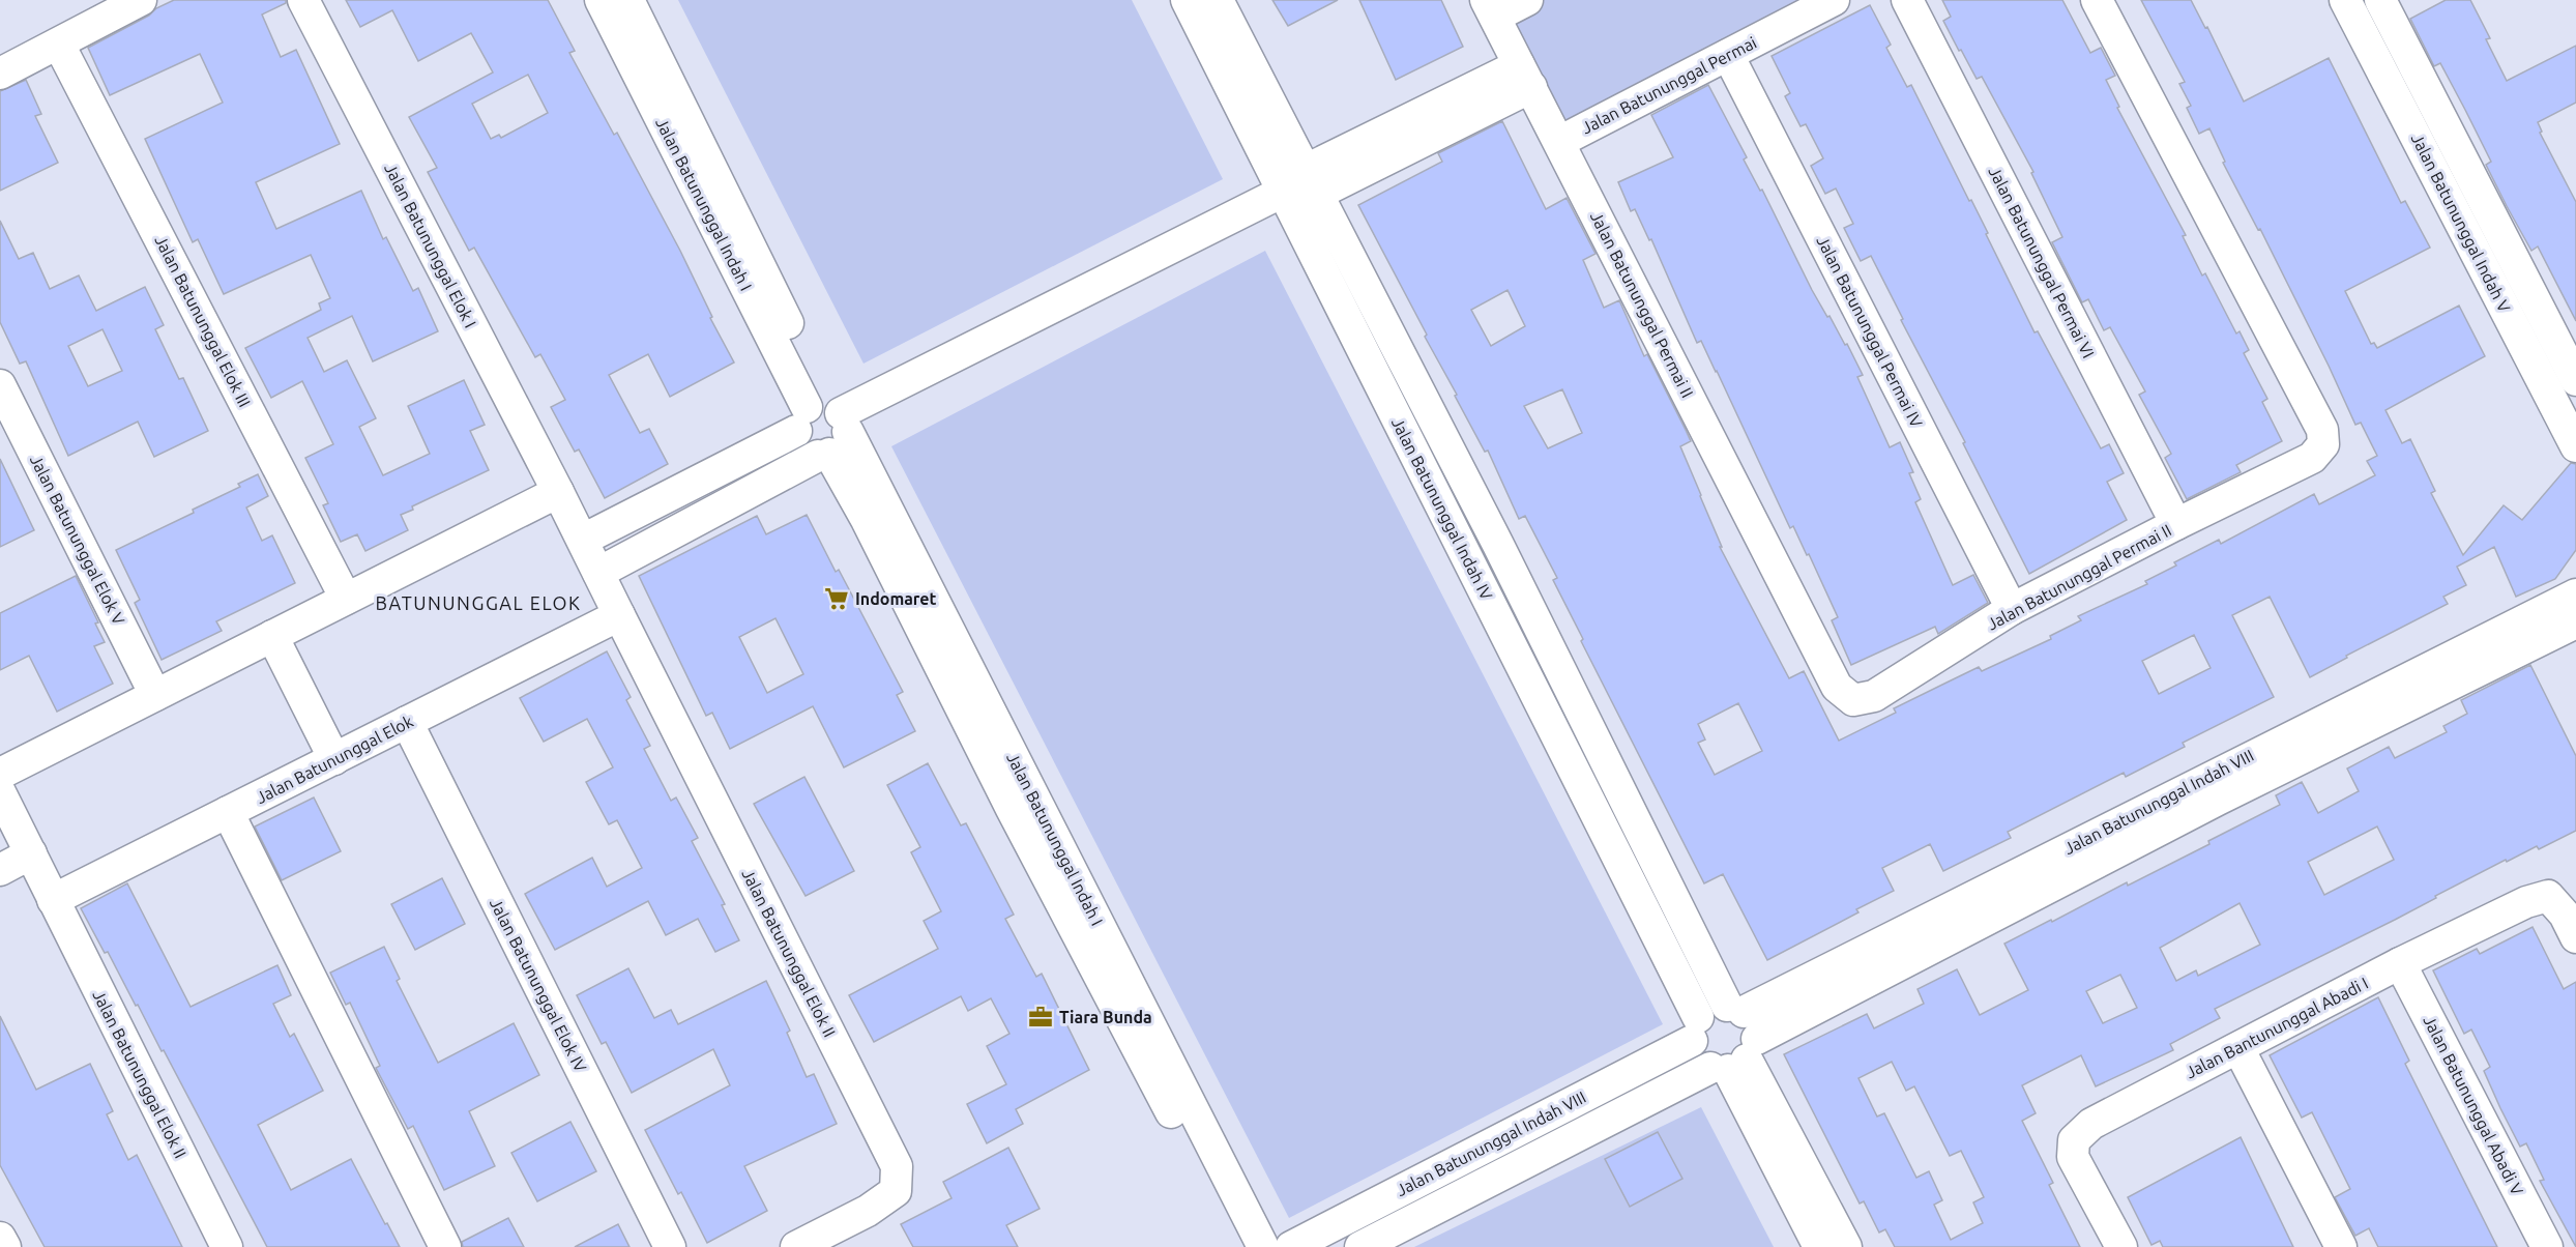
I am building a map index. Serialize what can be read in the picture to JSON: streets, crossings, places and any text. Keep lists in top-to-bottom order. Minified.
{"streets":{"street":["Jalan Batununggal Permai","Jalan Batununggal Indah I","Jalan Batununggal Indah V","Jalan Batununggal Elok I","Jalan Batununggal Permai VI","Jalan Batununggal Permai II","Jalan Batununggal Elok III","Jalan Batununggal Permai IV","Jalan Batununggal Indah IV","Jalan Batununggal Elok V","Jalan Batununggal Elok","Jalan Batununggal Indah VIII","Jalan Batununggal Elok II","Jalan Batununggal Elok IV","Jalan Bantununggal Abadi I","Jalan Batununggal Abadi V"]},"crossings":[["Jalan Batununggal Permai","Jalan Batununggal Permai II"],["Jalan Batununggal Permai","Jalan Batununggal Permai IV"],["Jalan Batununggal Indah I","Jalan Batununggal Indah VIII"],["Jalan Batununggal Permai VI","Jalan Batununggal Permai II"],["Jalan Batununggal Permai II","Jalan Batununggal Permai IV"],["Jalan Batununggal Indah IV","Jalan Batununggal Indah VIII"],["Jalan Batununggal Elok","Jalan Batununggal Elok II"],["Jalan Batununggal Elok","Jalan Batununggal Elok IV"],["Jalan Bantununggal Abadi I","Jalan Batununggal Abadi V"]],"districts":["BATUNUNGGAL ELOK"],"places":{"supermarket":["Indomaret"],"office":["Tiara Bunda"]}}
